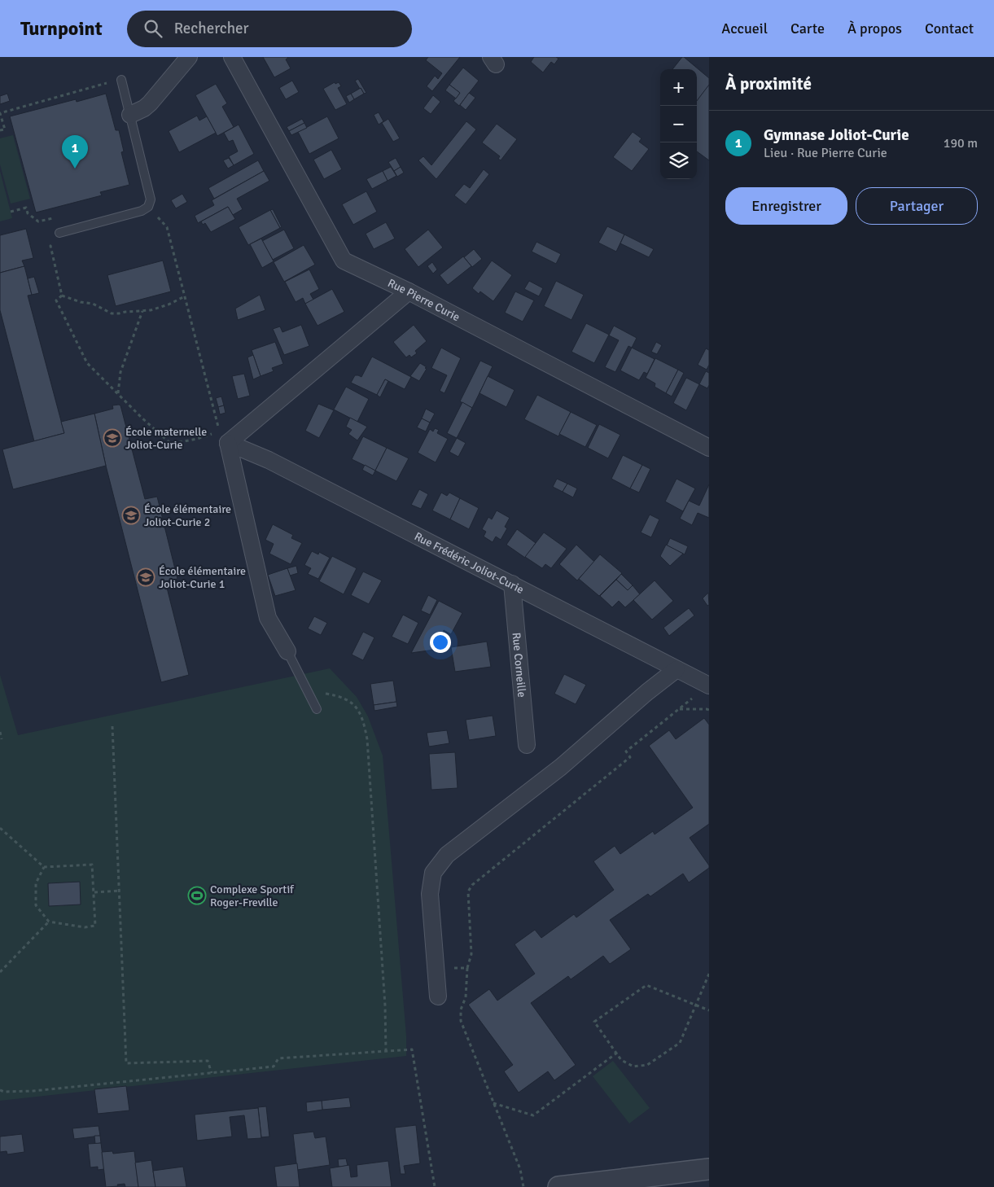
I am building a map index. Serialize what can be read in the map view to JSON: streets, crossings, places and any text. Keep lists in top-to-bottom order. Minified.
{"streets":{"street":["Rue Pierre Curie","Rue Frédéric Joliot-Curie","Rue Corneille"]},"crossings":[["Rue Frédéric Joliot-Curie","Rue Corneille"]],"places":{"school or university":["École maternelle Joliot-Curie","École élémentaire Joliot-Curie 2","École élémentaire Joliot-Curie 1"],"sports":["Complexe Sportif Roger-Freville"]},"page":{"header":"Turnpoint","search":"Rechercher","nav":["Accueil","Carte","À propos","Contact"],"heading":"À proximité","map_buttons":["+","−"],"list":[{"mark":"1","name":"Gymnase Joliot-Curie","note":"Lieu · Rue Pierre Curie","value":"190 m"}],"pins":"1","buttons":["Enregistrer","Partager"]}}
